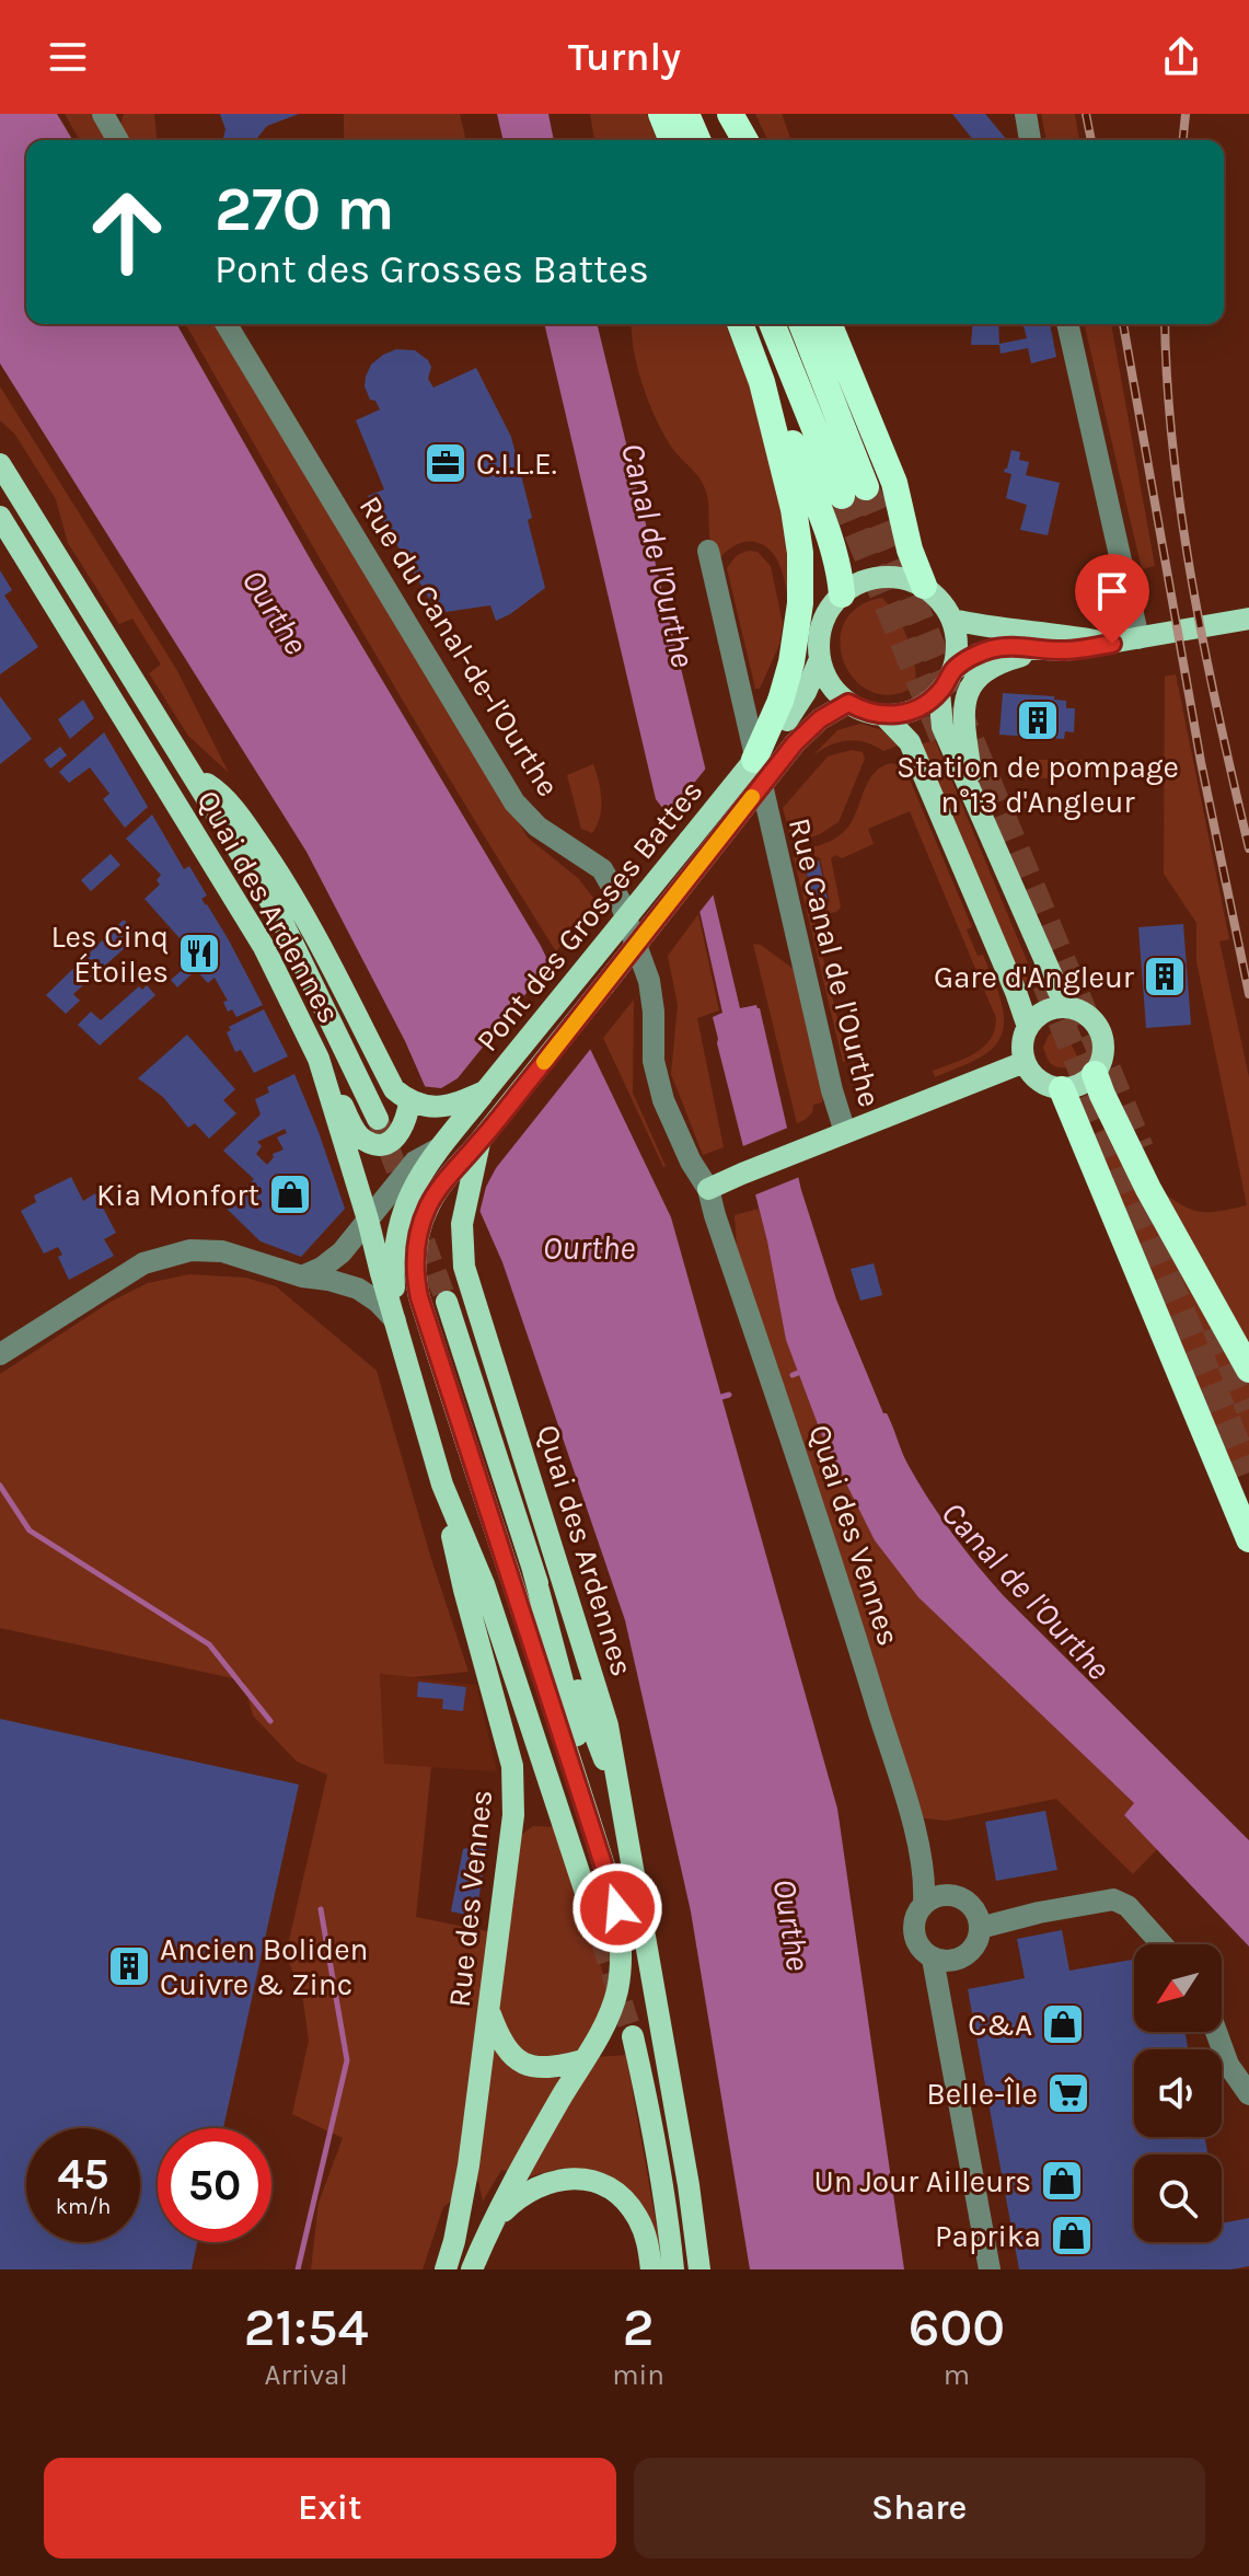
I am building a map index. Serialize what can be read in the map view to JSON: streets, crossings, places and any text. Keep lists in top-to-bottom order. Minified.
{"streets":{"main road":["Quai des Ardennes","Pont des Grosses Battes","Rue des Vennes"],"street":["Rue du Canal-de-l'Ourthe","Rue Canal de l'Ourthe","Quai des Vennes"]},"crossings":[["Rue du Canal-de-l'Ourthe","Quai des Vennes"],["Quai des Ardennes","Pont des Grosses Battes"],["Quai des Ardennes","Rue des Vennes"]],"water":["Canal de l'Ourthe","Ourthe"],"places":{"office":["C.I.L.E."],"building":["Station de pompage n°13 d'Angleur","Gare d'Angleur","Ancien Boliden Cuivre & Zinc"],"restaurant":["Les Cinq Étoiles"],"shop":["Kia Monfort","C&A","Un Jour Ailleurs","Paprika"],"supermarket":["Belle-Île"]},"north":"bottom left","page":{"header":"Turnly","turn":["270 m","Pont des Grosses Battes"],"speed":"45 km/h","limit":"50","eta":["21:54","Arrival","2","min","600","m"],"buttons":["Exit","Share"]}}
